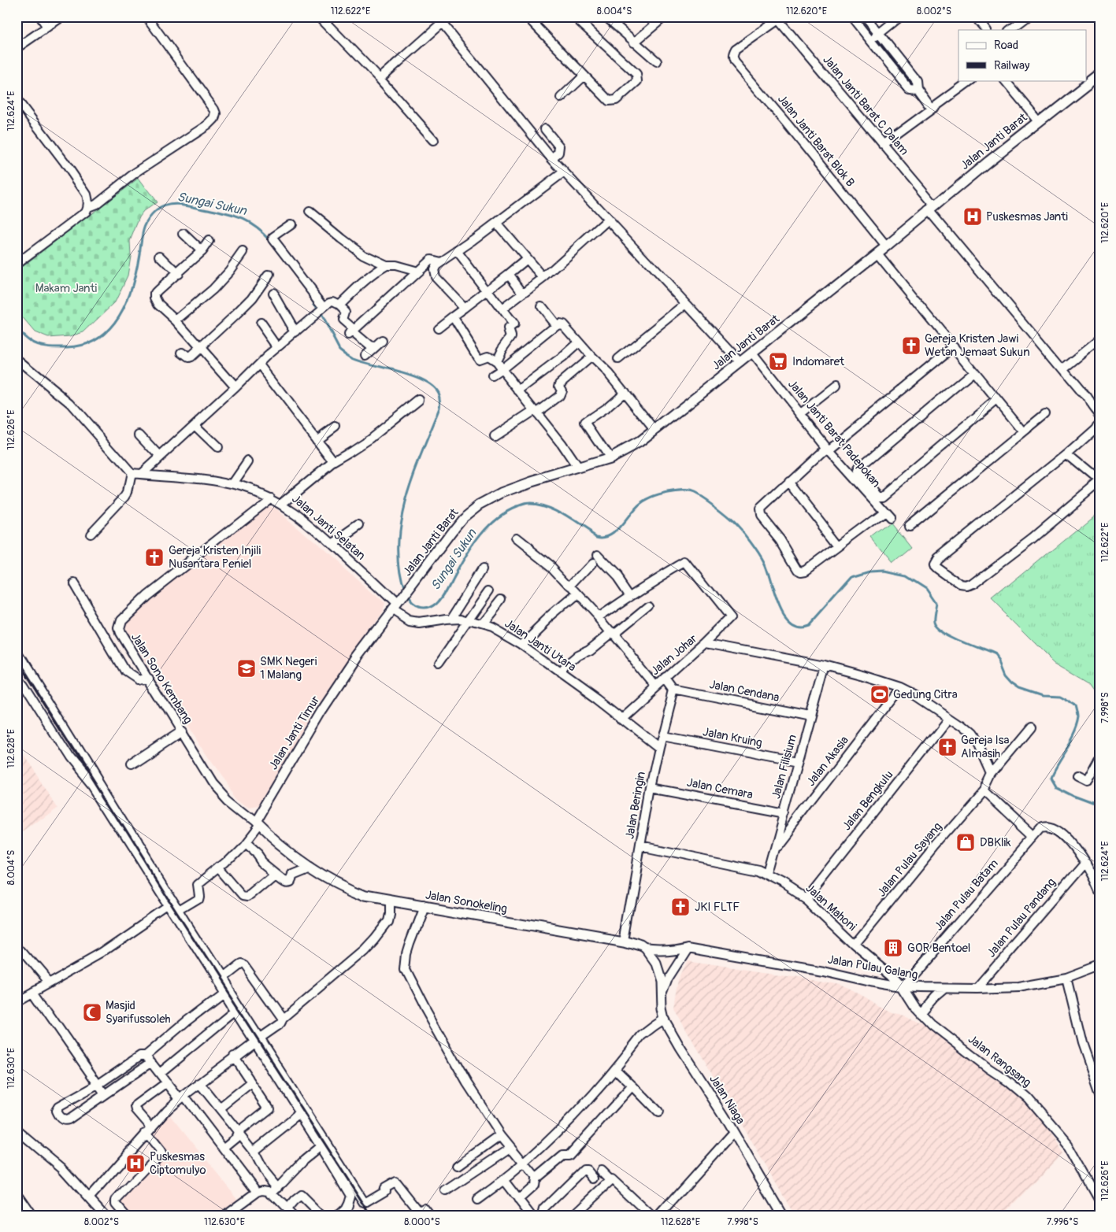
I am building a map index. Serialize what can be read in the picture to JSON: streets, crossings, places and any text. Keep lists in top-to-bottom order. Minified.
{"streets":{"street":["Jalan Janti Barat C Dalam","Jalan Janti Barat Blok B","Jalan Janti Barat","Jalan Janti Barat Padepokan","Jalan Janti Selatan","Jalan Janti Utara","Jalan Johar","Jalan Sono Kembang","Jalan Cendana","Jalan Janti Timur","Jalan Kruing","Jalan Akasia","Jalan Filisium","Jalan Cemara","Jalan Bengkulu","Jalan Beringin","Jalan Pulau Sayang","Jalan Pulau Batam","Jalan Sonokeling","Jalan Mahoni","Jalan Pulau Pandang","Jalan Pulau Galang","Jalan Rangsang","Jalan Niaga"]},"crossings":[["Jalan Janti Barat C Dalam","Jalan Janti Barat Blok B"],["Jalan Janti Barat C Dalam","Jalan Janti Barat"],["Jalan Janti Barat Blok B","Jalan Janti Barat"],["Jalan Janti Barat","Jalan Janti Barat Padepokan"],["Jalan Janti Barat","Jalan Janti Selatan"],["Jalan Janti Barat","Jalan Janti Utara"],["Jalan Janti Barat","Jalan Janti Timur"],["Jalan Janti Selatan","Jalan Janti Utara"],["Jalan Janti Selatan","Jalan Sono Kembang"],["Jalan Janti Selatan","Jalan Janti Timur"],["Jalan Janti Utara","Jalan Johar"],["Jalan Janti Utara","Jalan Janti Timur"],["Jalan Janti Utara","Jalan Beringin"],["Jalan Johar","Jalan Akasia"],["Jalan Johar","Jalan Filisium"],["Jalan Johar","Jalan Bengkulu"],["Jalan Johar","Jalan Pulau Sayang"],["Jalan Sono Kembang","Jalan Janti Timur"],["Jalan Sono Kembang","Jalan Sonokeling"],["Jalan Cendana","Jalan Filisium"],["Jalan Cendana","Jalan Beringin"],["Jalan Janti Timur","Jalan Sonokeling"],["Jalan Kruing","Jalan Filisium"],["Jalan Kruing","Jalan Beringin"],["Jalan Akasia","Jalan Filisium"],["Jalan Filisium","Jalan Cemara"],["Jalan Filisium","Jalan Mahoni"],["Jalan Cemara","Jalan Beringin"],["Jalan Bengkulu","Jalan Mahoni"],["Jalan Beringin","Jalan Sonokeling"],["Jalan Beringin","Jalan Mahoni"],["Jalan Pulau Sayang","Jalan Mahoni"],["Jalan Pulau Batam","Jalan Mahoni"],["Jalan Pulau Batam","Jalan Pulau Pandang"],["Jalan Pulau Batam","Jalan Pulau Galang"],["Jalan Pulau Batam","Jalan Rangsang"],["Jalan Sonokeling","Jalan Pulau Galang"],["Jalan Mahoni","Jalan Pulau Galang"],["Jalan Mahoni","Jalan Rangsang"],["Jalan Pulau Pandang","Jalan Pulau Galang"],["Jalan Pulau Galang","Jalan Rangsang"]],"water":["Sungai Sukun"],"parks":["Makam Janti"],"places":{"hospital":["Puskesmas Janti","Puskesmas Ciptomulyo"],"church":["Gereja Kristen Jawi Wetan Jemaat Sukun","Gereja Kristen Injili Nusantara Peniel","Gereja Isa Almasih","JKI FLTF"],"supermarket":["Indomaret"],"school or university":["SMK Negeri 1 Malang"],"sports":["Gedung Citra"],"shop":["DBKlik"],"building":["GOR Bentoel"],"mosque":["Masjid Syarifussoleh"]},"legend":["Road","Railway"],"coordinates":["112.622°E","8.004°S","112.620°E","8.002°S","112.624°E","112.626°E","7.998°S","112.628°E","112.630°E","8.000°S","7.996°S"]}
